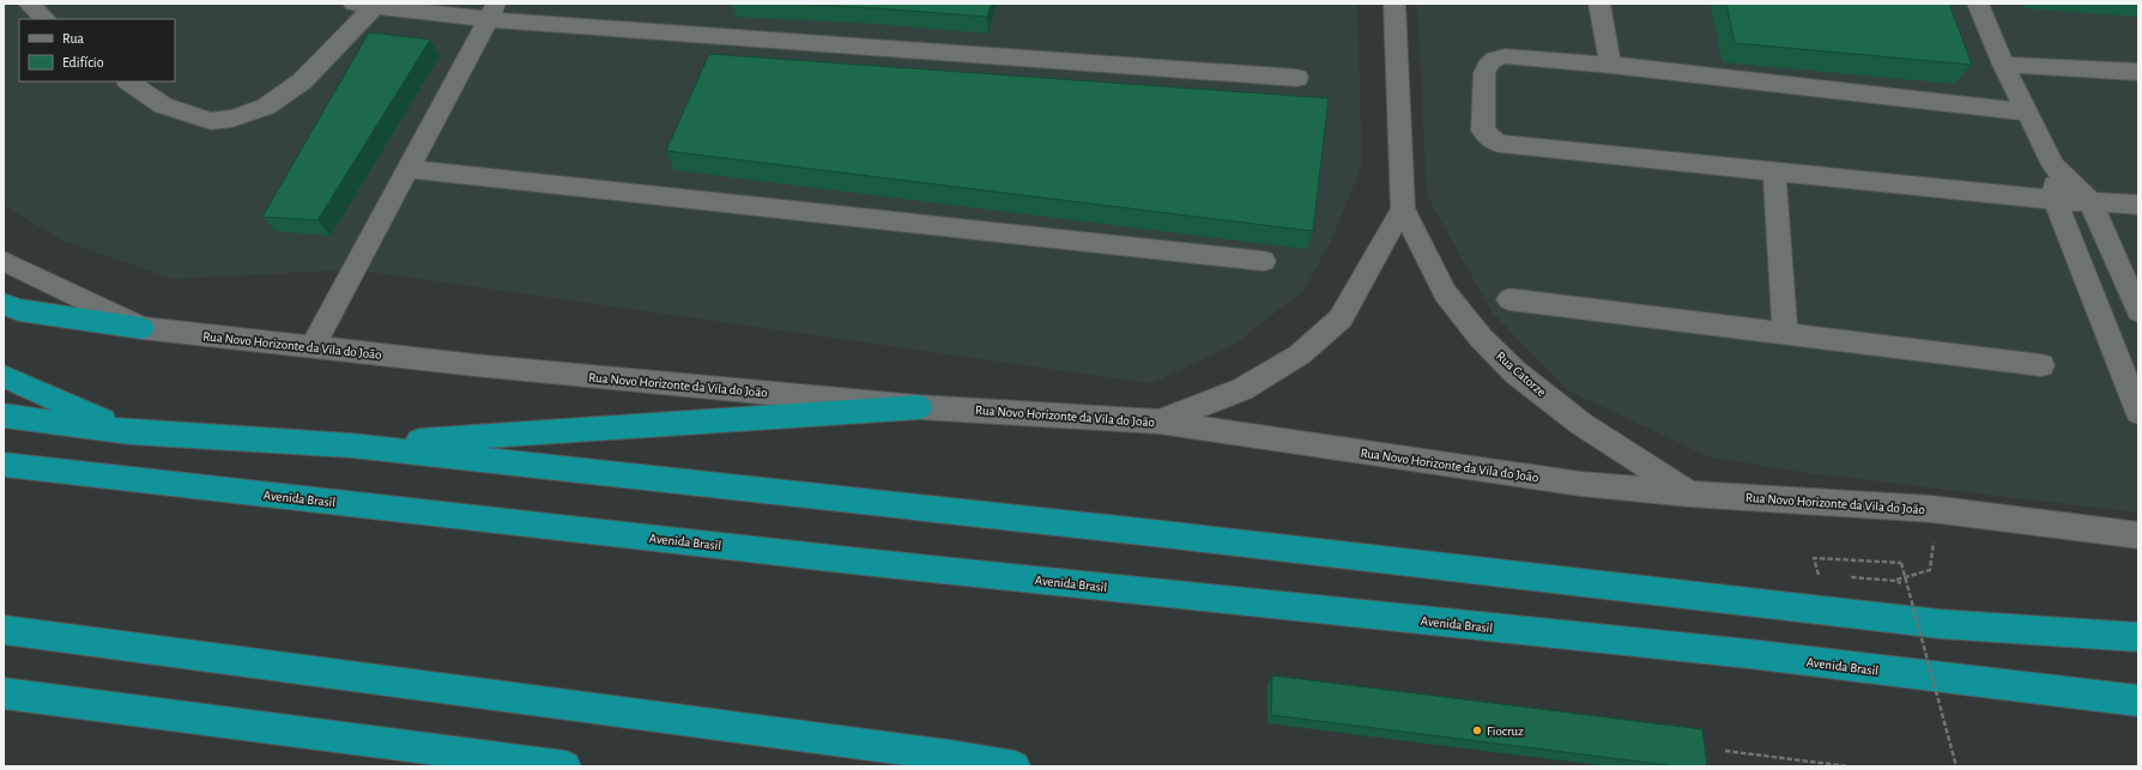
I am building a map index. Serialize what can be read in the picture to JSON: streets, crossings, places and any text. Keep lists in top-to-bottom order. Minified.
{"streets":{"highway":["Avenida Brasil"],"street":["Rua Novo Horizonte da Vila do João","Rua Catorze"]},"crossings":[["Rua Novo Horizonte da Vila do João","Rua Catorze"]],"places":["Fiocruz"],"legend":["Rua","Edifício"]}
